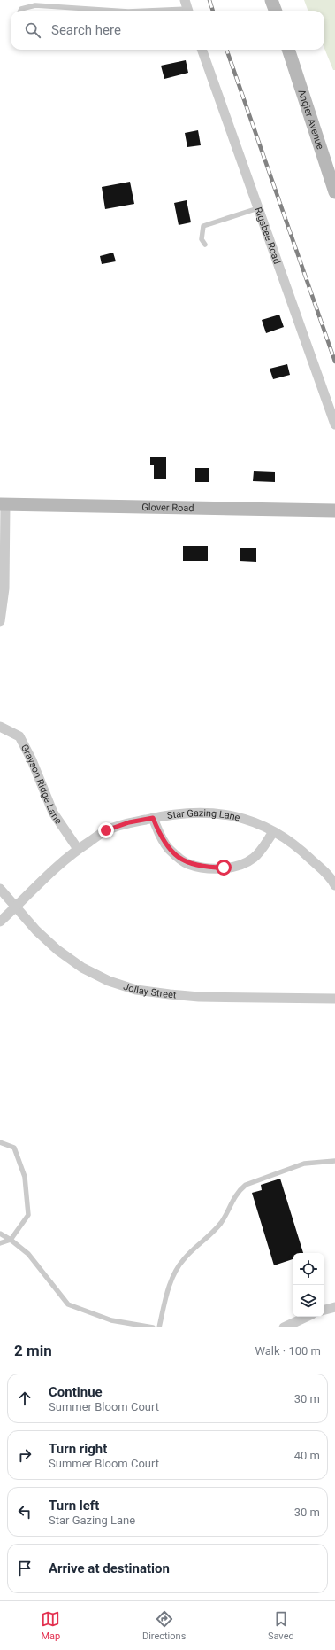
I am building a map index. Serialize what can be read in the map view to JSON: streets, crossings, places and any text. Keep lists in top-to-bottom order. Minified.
{"streets":{"street":["Angier Avenue","Rigsbee Road","Glover Road","Grayson Ridge Lane","Star Gazing Lane","Jollay Street"]},"crossings":[["Grayson Ridge Lane","Star Gazing Lane"],["Star Gazing Lane","Jollay Street"]],"page":{"search":"Search here","heading":["2 min","Walk · 100 m"],"list":[["Continue","Summer Bloom Court","30 m"],["Turn right","Summer Bloom Court","40 m"],["Turn left","Star Gazing Lane","30 m"],"Arrive at destination"],"nav":["Map","Directions","Saved"]}}
